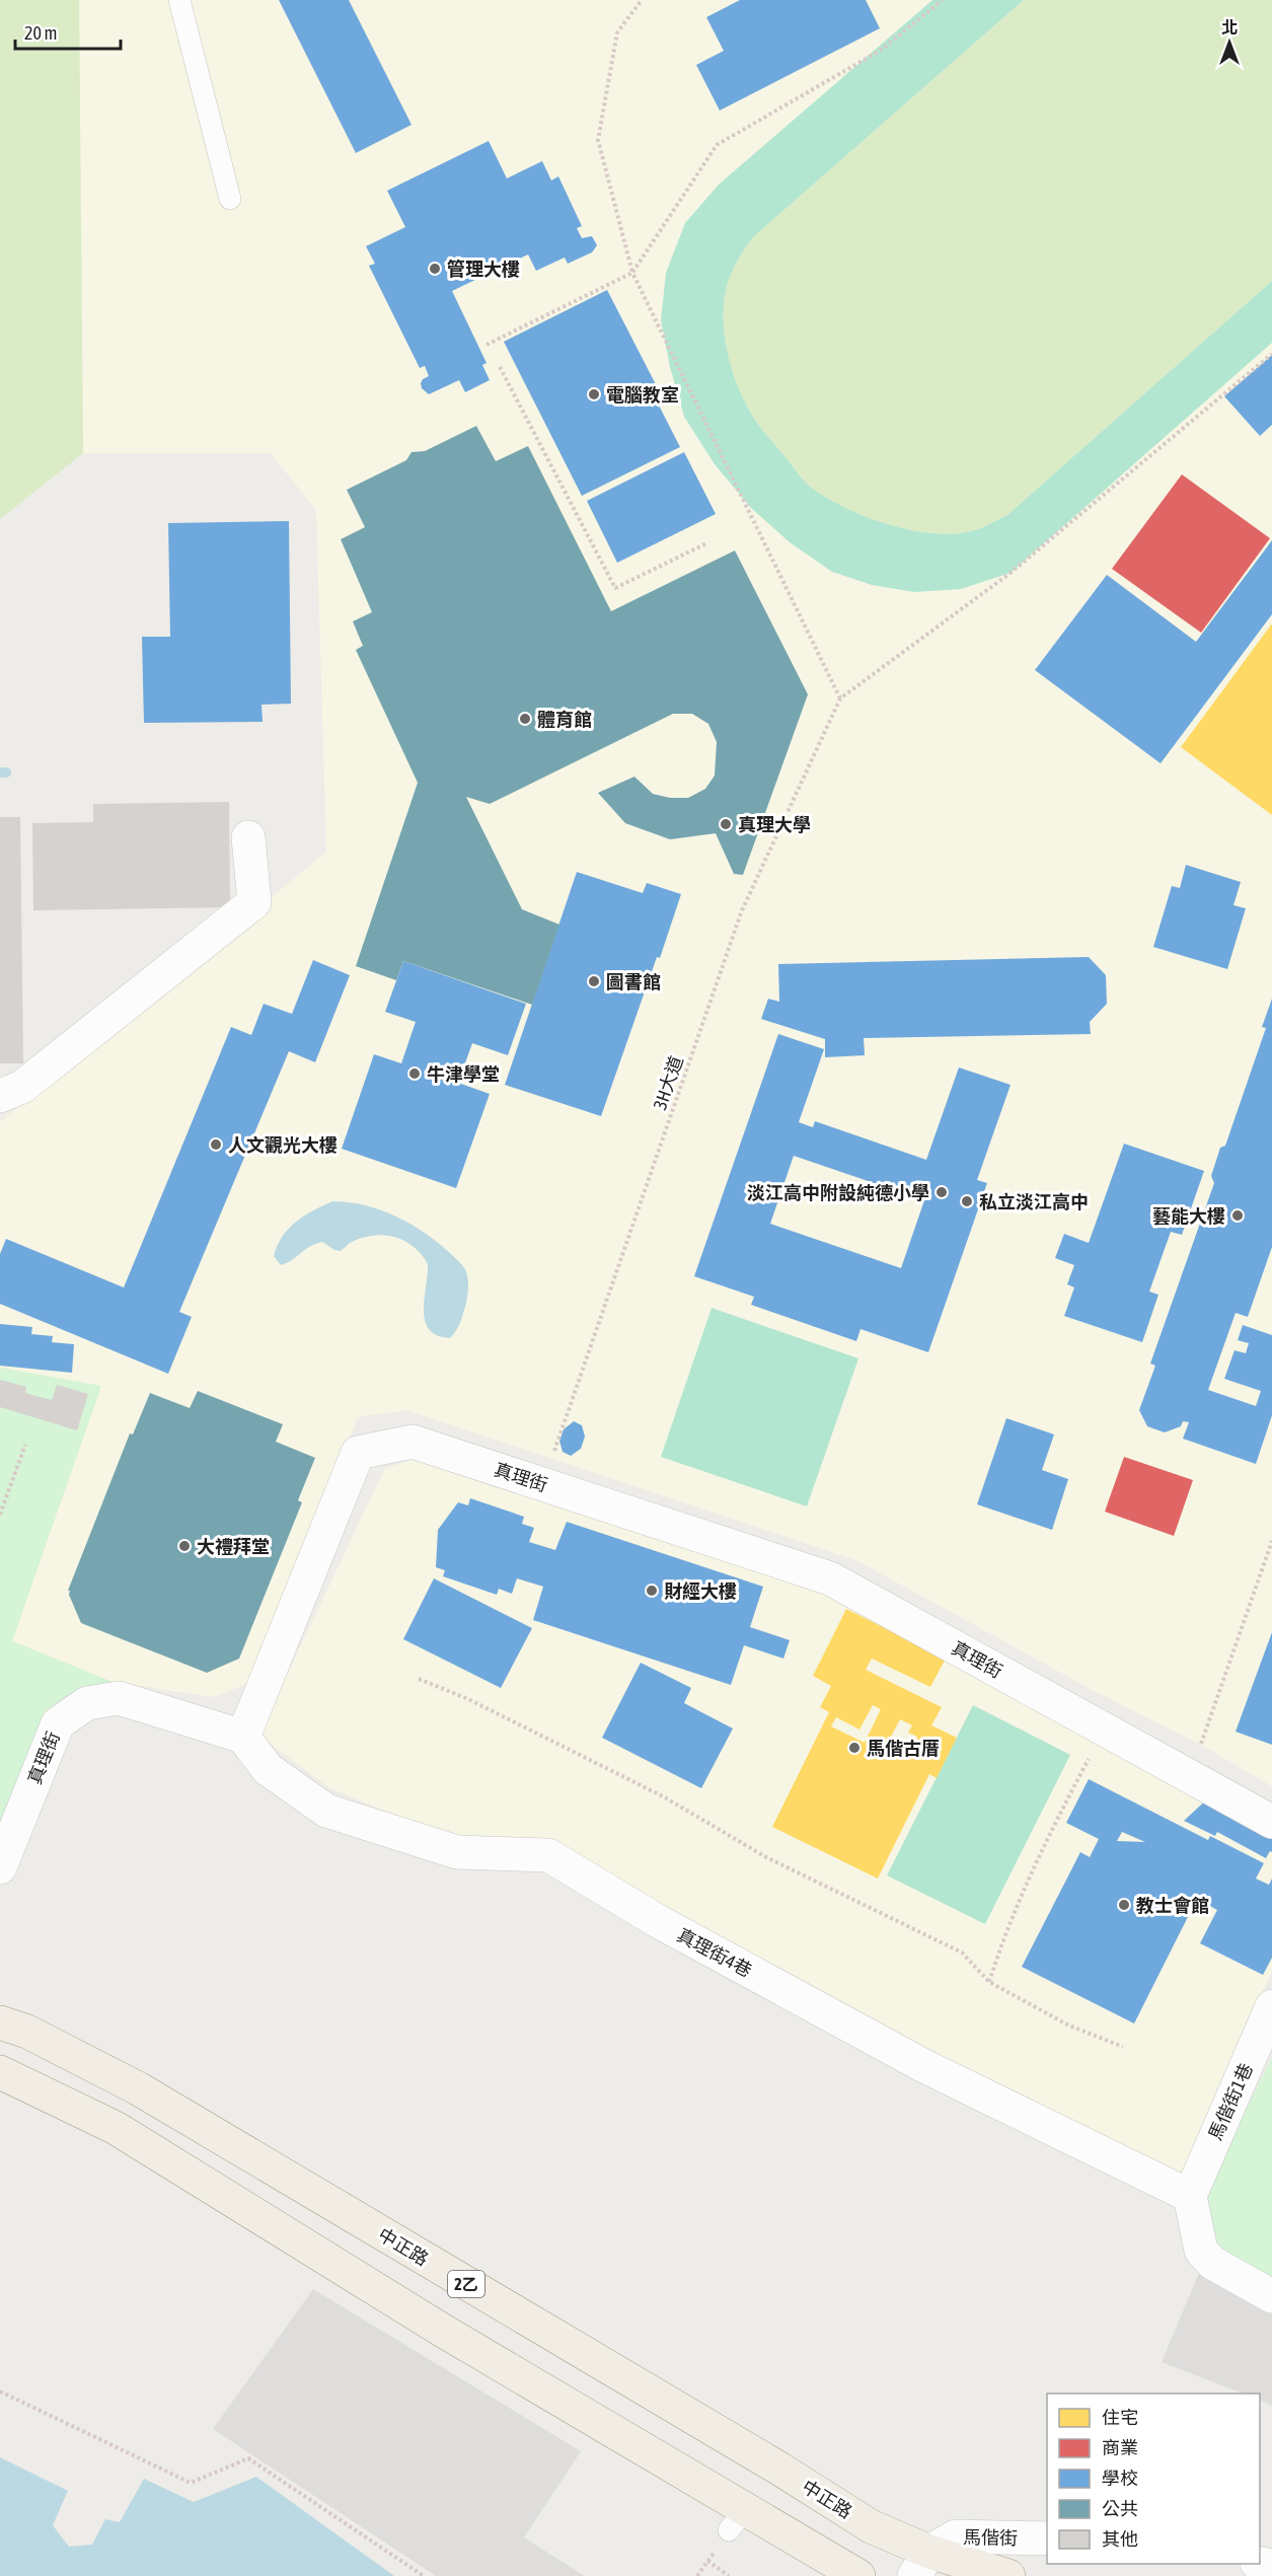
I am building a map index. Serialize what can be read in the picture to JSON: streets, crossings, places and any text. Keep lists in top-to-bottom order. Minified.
{"streets":{"main road":["中正路","2乙"],"street":["真理街","真理街4巷","馬偕街1巷","馬偕街"],"path":["3H大道"]},"crossings":[["3H大道","真理街"],["真理街","真理街4巷"],["真理街4巷","馬偕街1巷"],["中正路","2乙"],["中正路","馬偕街"],["2乙","馬偕街"]],"places":["管理大樓","電腦教室","體育館","真理大學","圖書館","牛津學堂","人文觀光大樓","淡江高中附設純德小學","私立淡江高中","藝能大樓","大禮拜堂","財經大樓","馬偕古厝","教士會館"],"legend":["住宅","商業","學校","公共","其他"],"scale_bar":"20 m","north":"top"}
